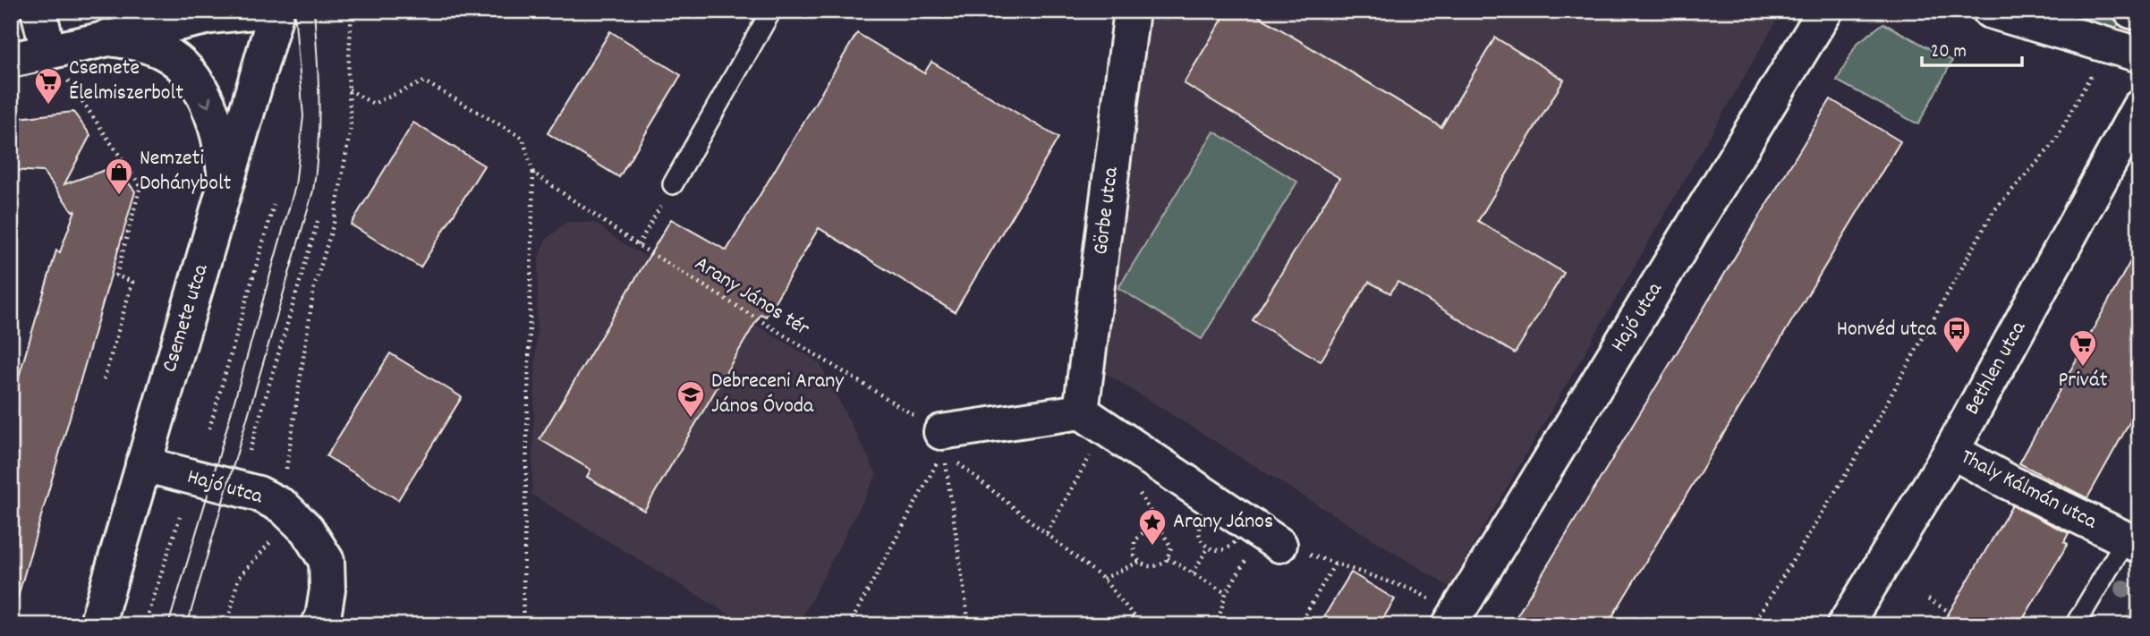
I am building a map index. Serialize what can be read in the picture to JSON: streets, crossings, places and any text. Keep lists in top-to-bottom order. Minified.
{"streets":{"street":["Görbe utca","Hajó utca","Csemete utca","Bethlen utca","Thaly Kálmán utca"],"path":["Arany János tér"]},"crossings":[["Hajó utca","Csemete utca"],["Bethlen utca","Thaly Kálmán utca"]],"places":{"supermarket":["Csemete Élelmiszerbolt","Privát"],"shop":["Nemzeti Dohánybolt"],"bus stop":["Honvéd utca"],"school or university":["Debreceni Arany János Óvoda"],"place":["Arany János"]},"scale_bar":"20 m"}
